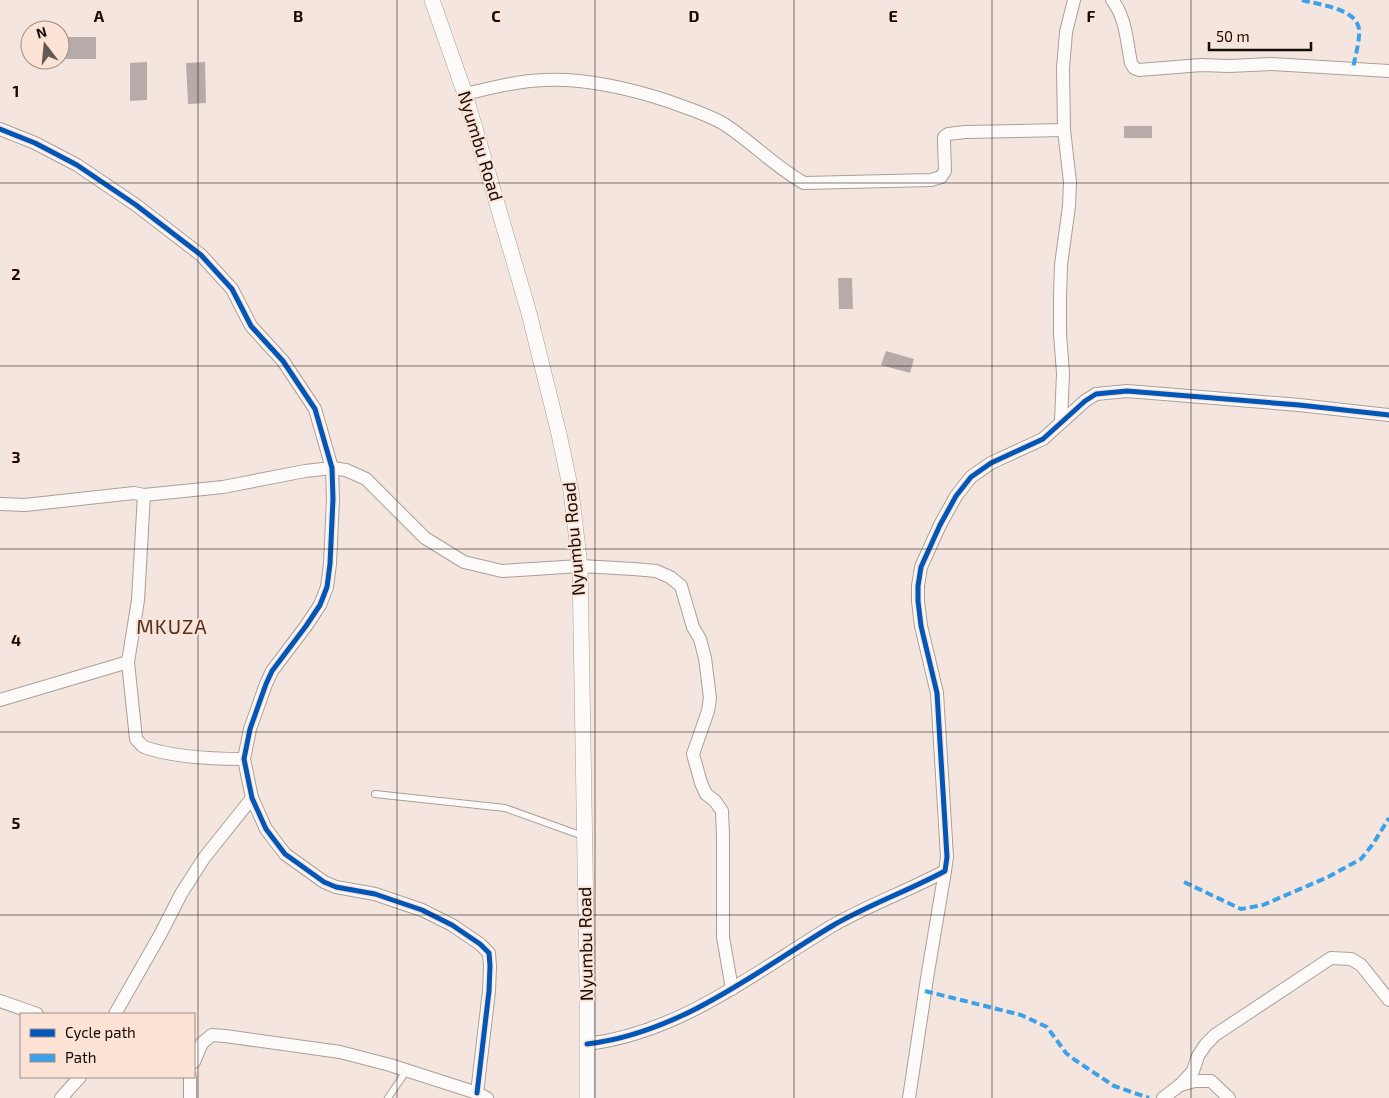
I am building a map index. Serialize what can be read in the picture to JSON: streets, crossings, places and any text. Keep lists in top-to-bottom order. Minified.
{"streets":{"street":["Nyumbu Road"]},"districts":["MKUZA"],"legend":["Cycle path","Path"],"scale_bar":"50 m","north":"top","grid":{"columns":["A","B","C","D","E","F"],"rows":["1","2","3","4","5"]}}
